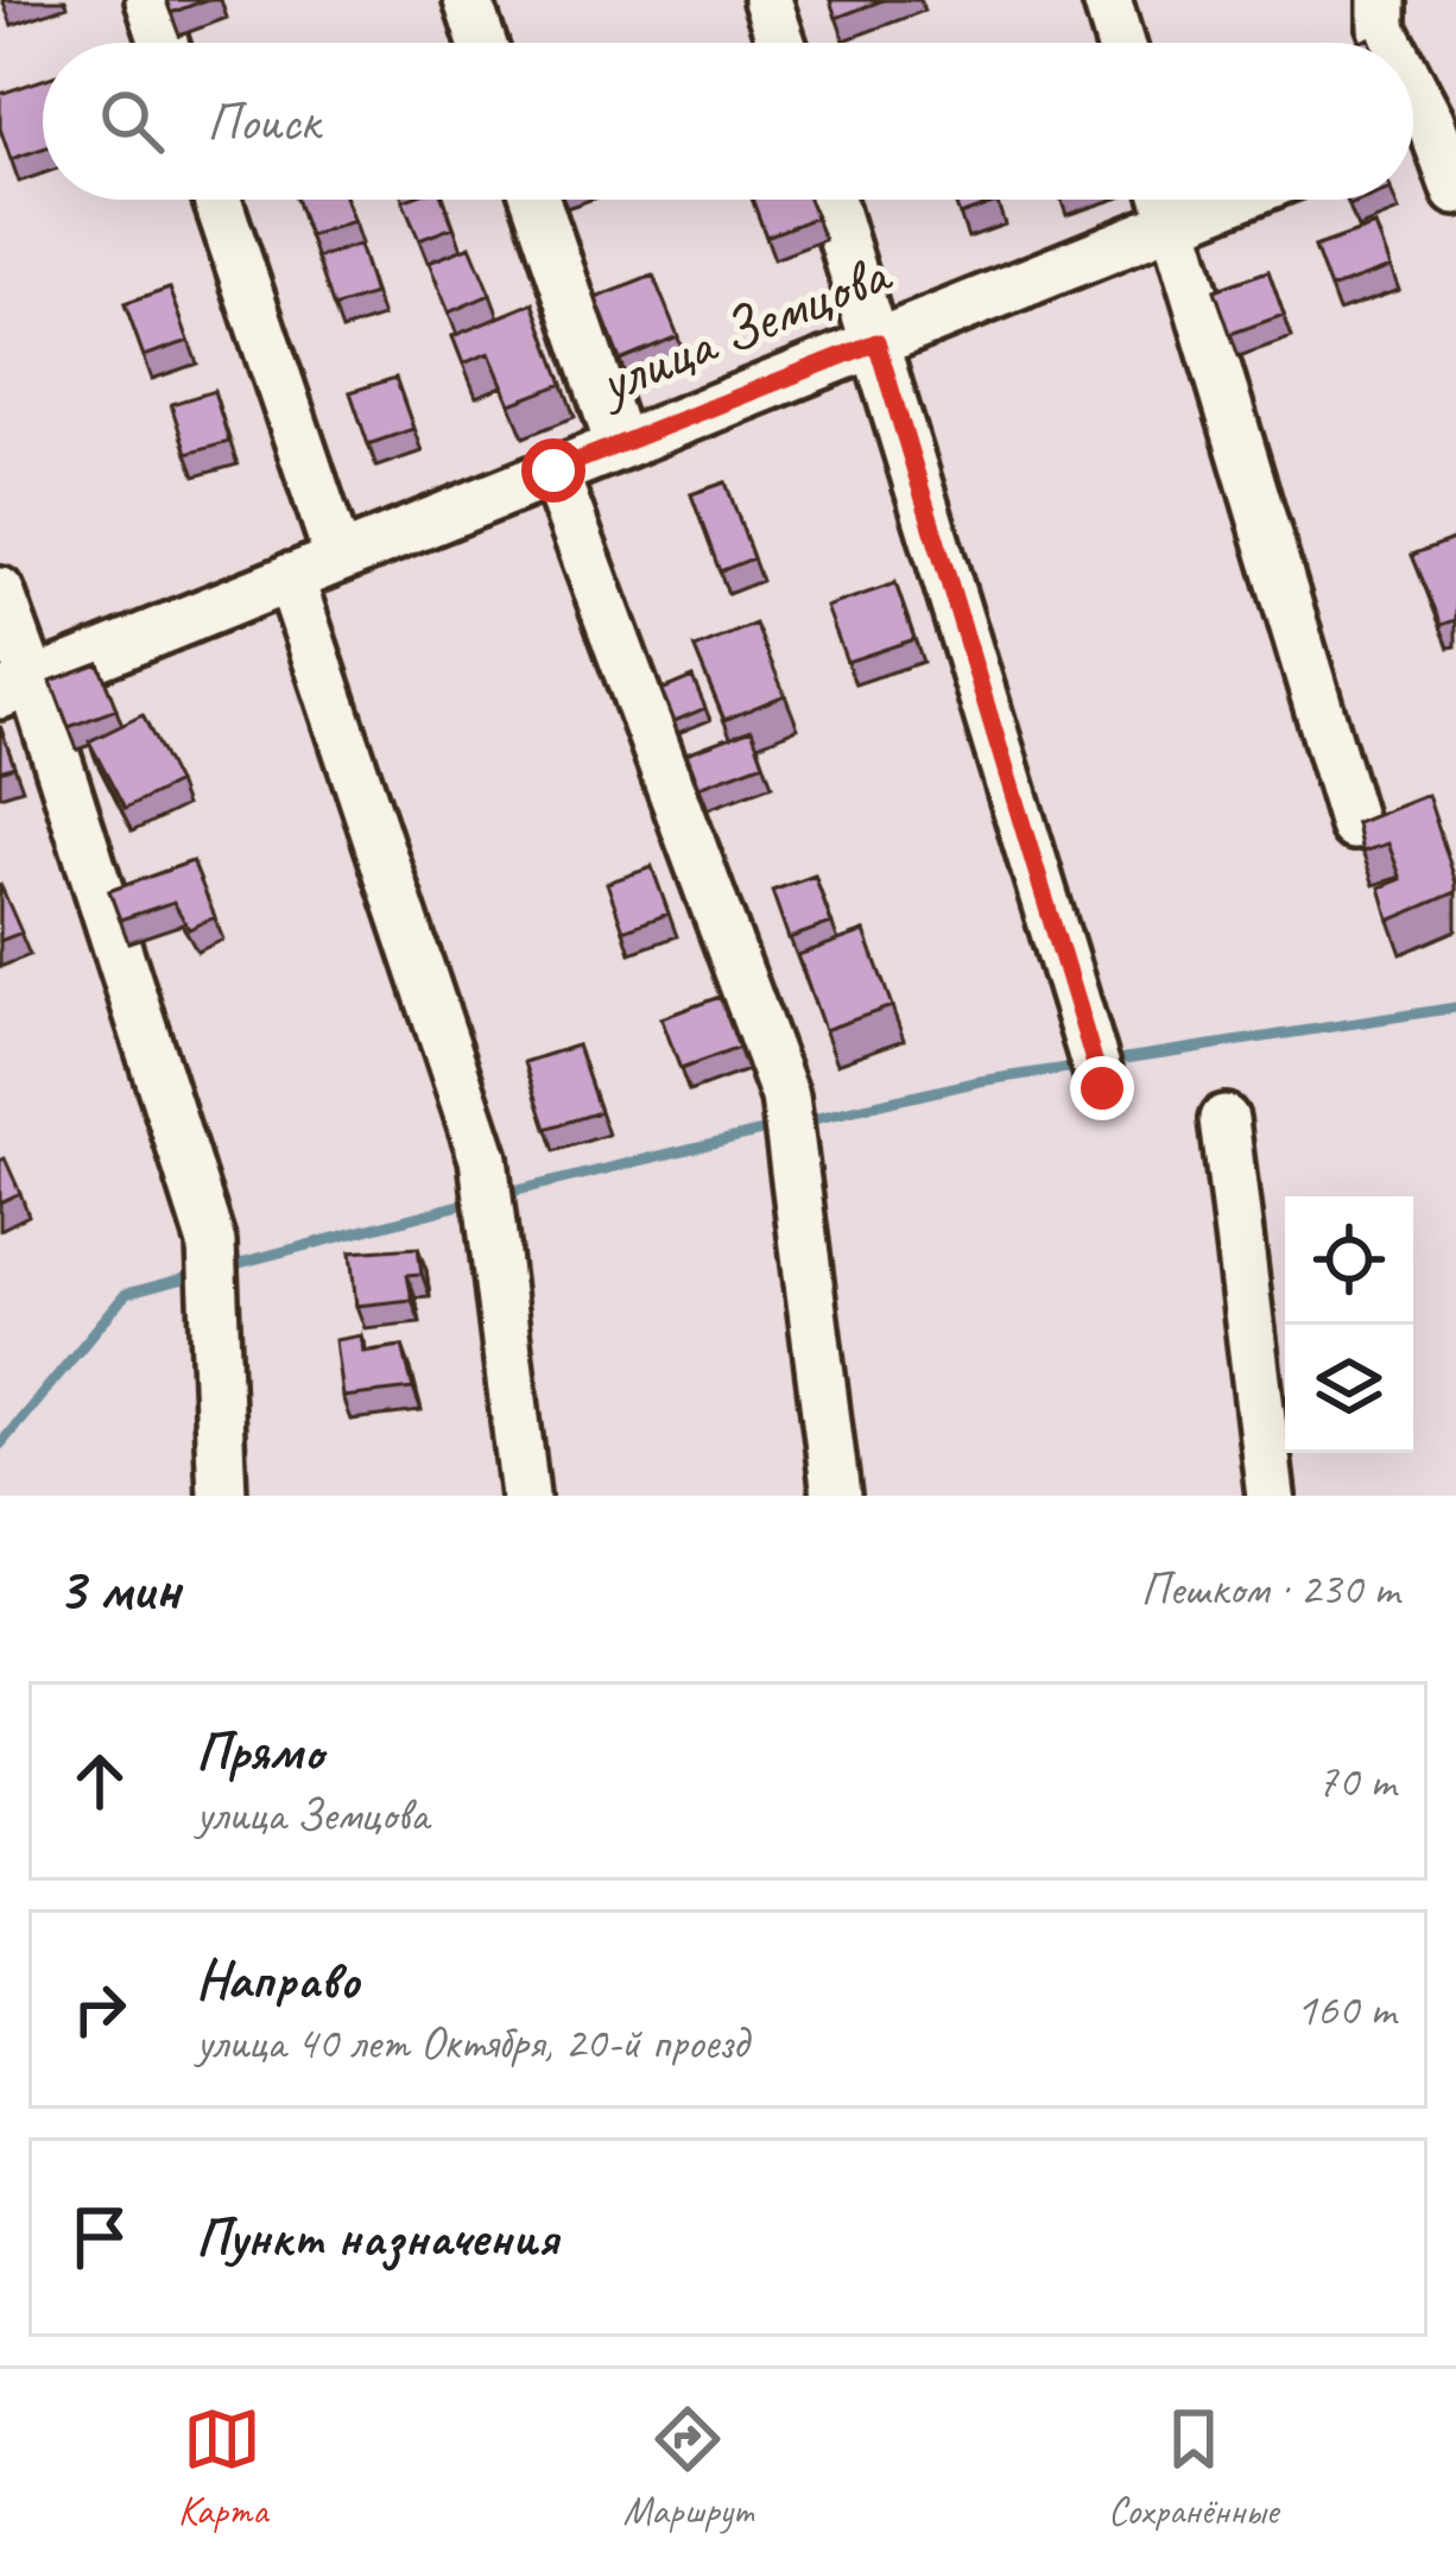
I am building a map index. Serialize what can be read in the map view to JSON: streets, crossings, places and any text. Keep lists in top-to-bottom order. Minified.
{"streets":{"street":["улица Земцова"]},"page":{"search":"Поиск","heading":["3 мин","Пешком · 230 m"],"list":[["Прямо","улица Земцова","70 m"],["Направо","улица 40 лет Октября, 20-й проезд","160 m"],"Пункт назначения"],"nav":["Карта","Маршрут","Сохранённые"]}}
